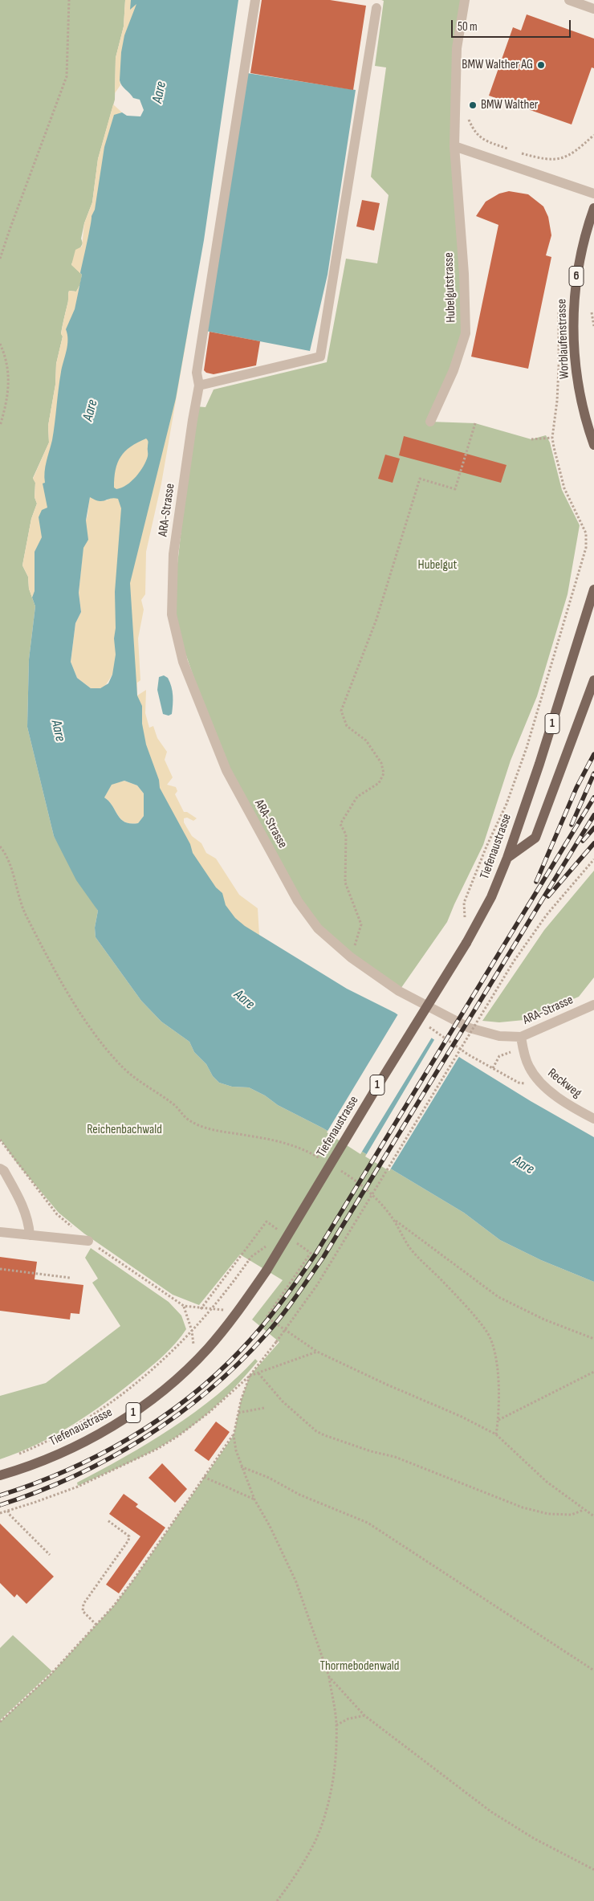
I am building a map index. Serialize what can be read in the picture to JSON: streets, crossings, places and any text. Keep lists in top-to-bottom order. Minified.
{"streets":{"main road":["6","Worblaufenstrasse","1","Tiefenaustrasse"],"street":["Hubelgutstrasse","ARA-Strasse","Reckweg"]},"crossings":[["ARA-Strasse","Reckweg"]],"water":["Aare"],"parks":["Hubelgut","Reichenbachwald","Thormebodenwald"],"places":["BMW Walther AG","BMW Walther"],"scale_bar":"50 m"}
